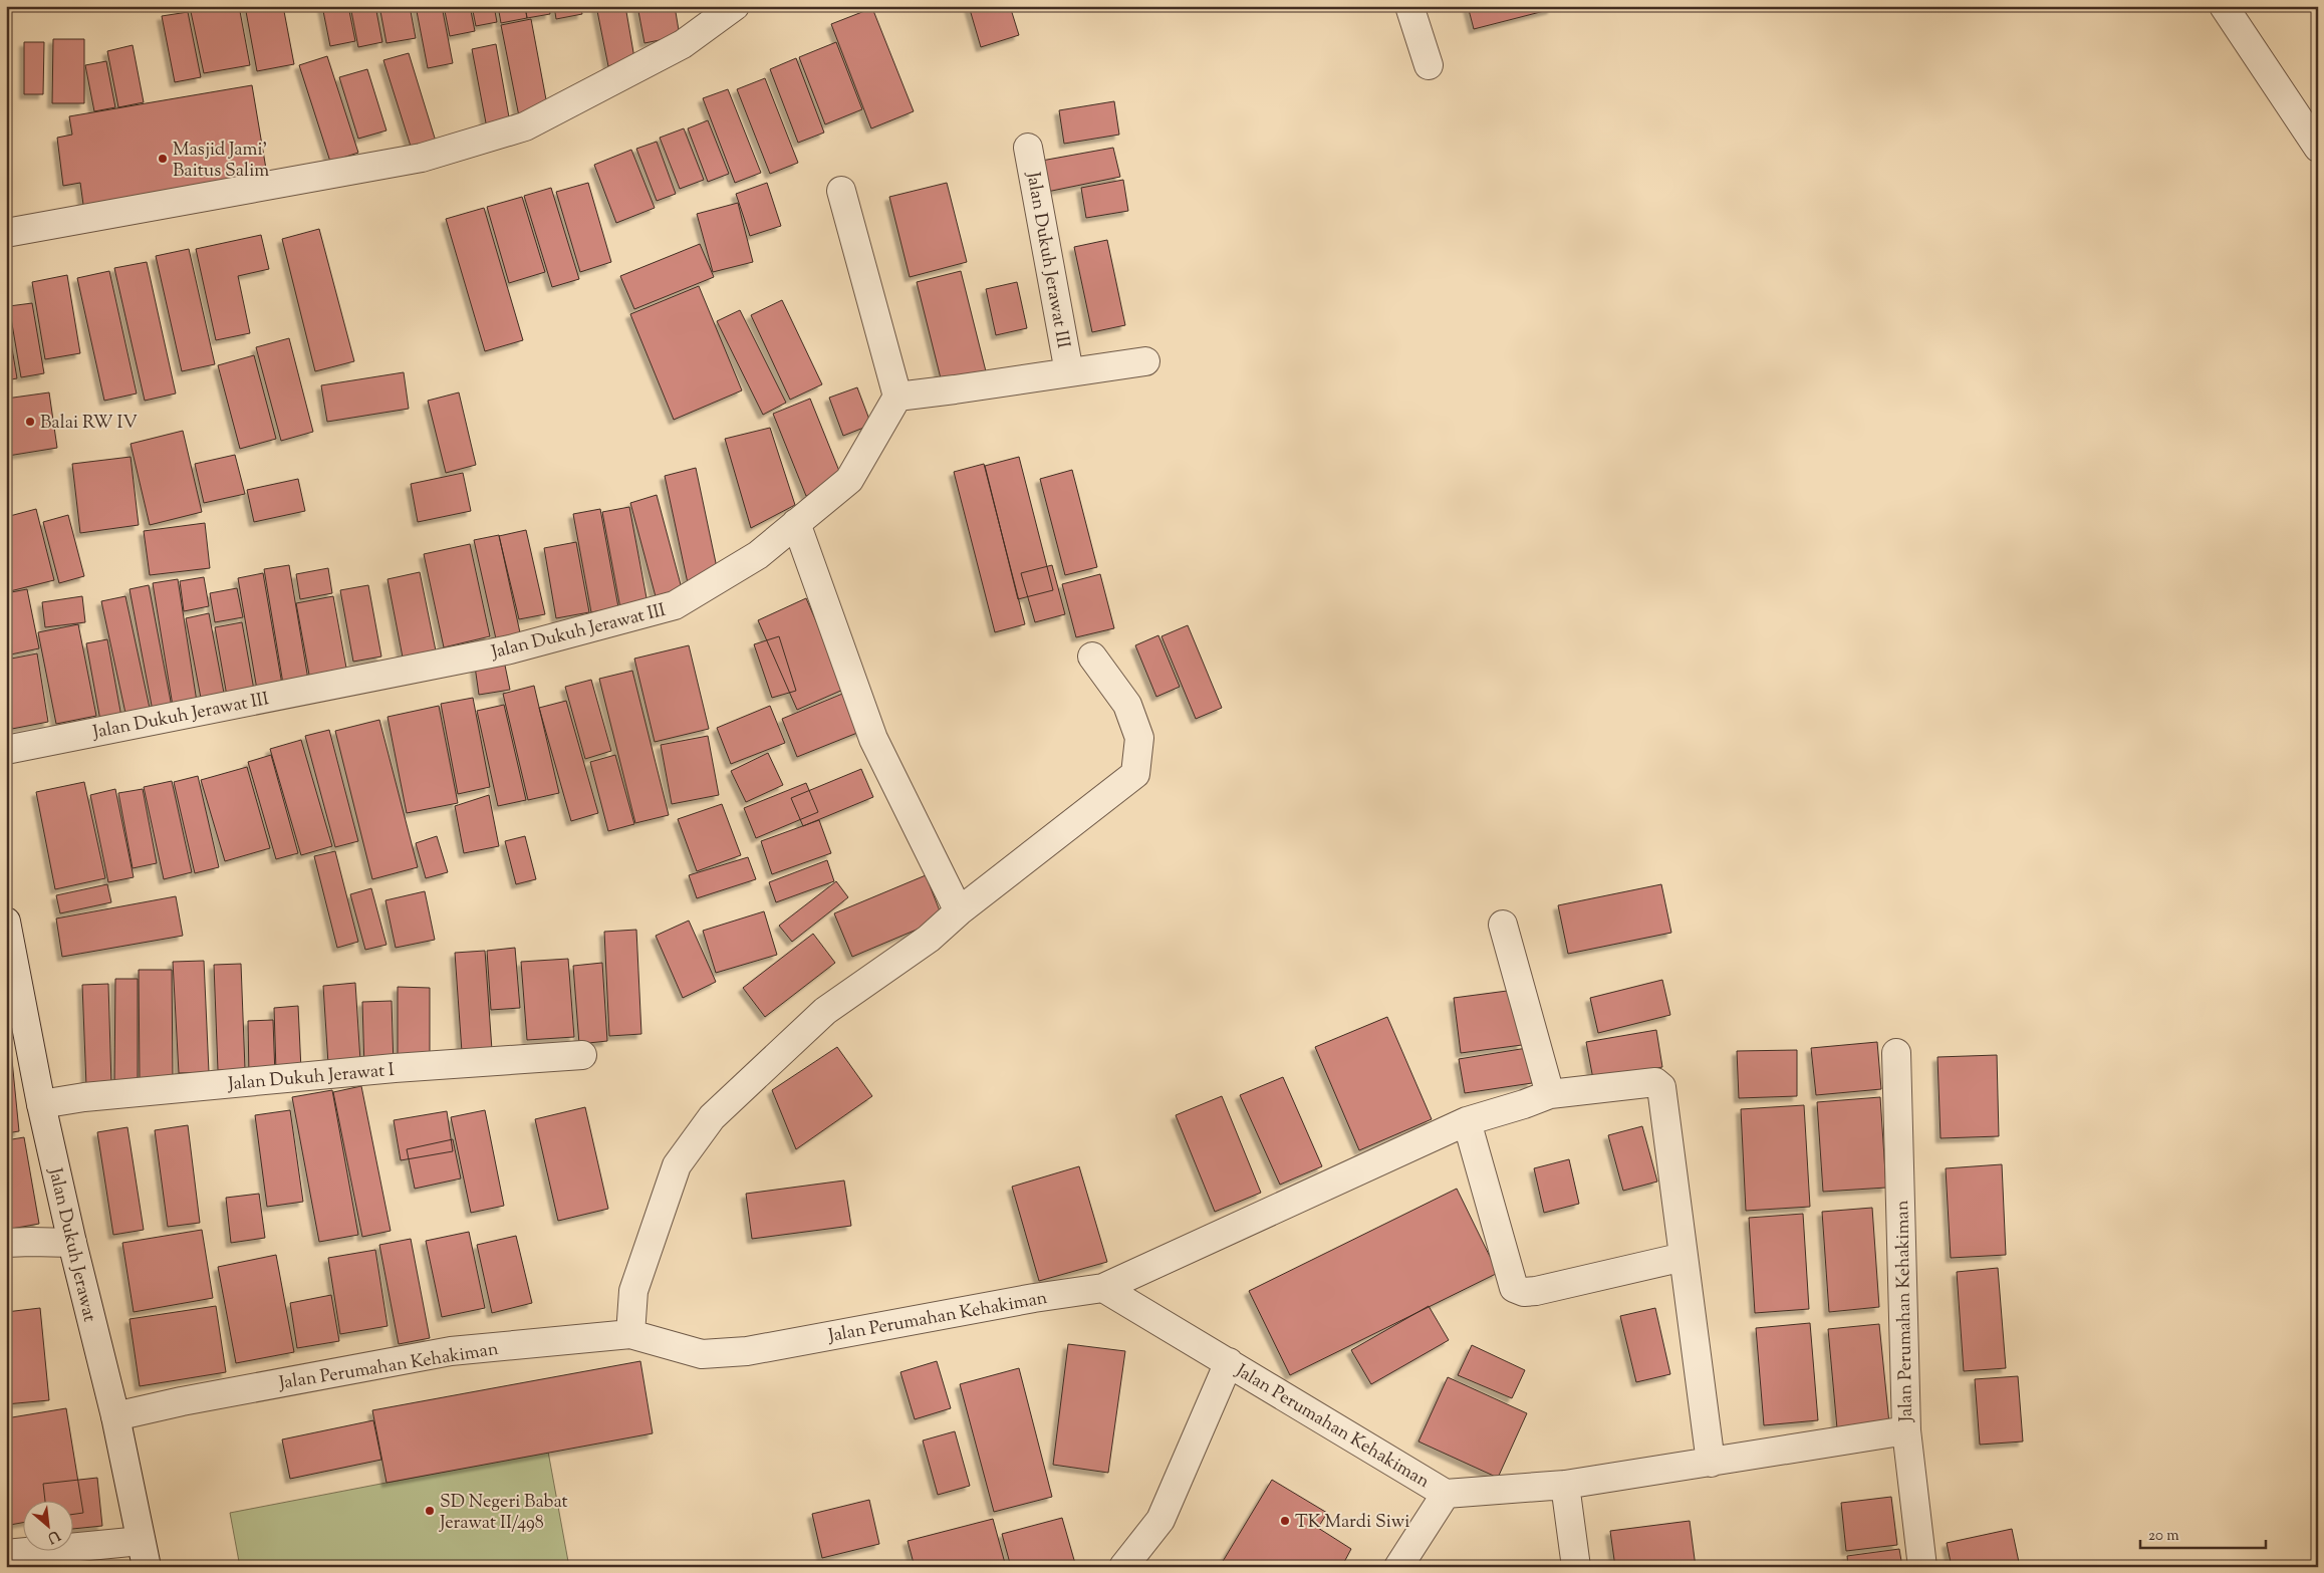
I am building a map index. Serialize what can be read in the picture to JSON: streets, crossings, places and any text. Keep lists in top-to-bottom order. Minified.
{"streets":{"street":["Jalan Dukuh Jerawat III","Jalan Dukuh Jerawat I","Jalan Dukuh Jerawat","Jalan Perumahan Kehakiman"]},"crossings":[["Jalan Dukuh Jerawat I","Jalan Dukuh Jerawat"],["Jalan Dukuh Jerawat","Jalan Perumahan Kehakiman"]],"places":["Masjid Jami' Baitus Salim","Balai RW IV","SD Negeri Babat Jerawat II/498","TK Mardi Siwi"],"scale_bar":"20 m","north":"bottom right"}
